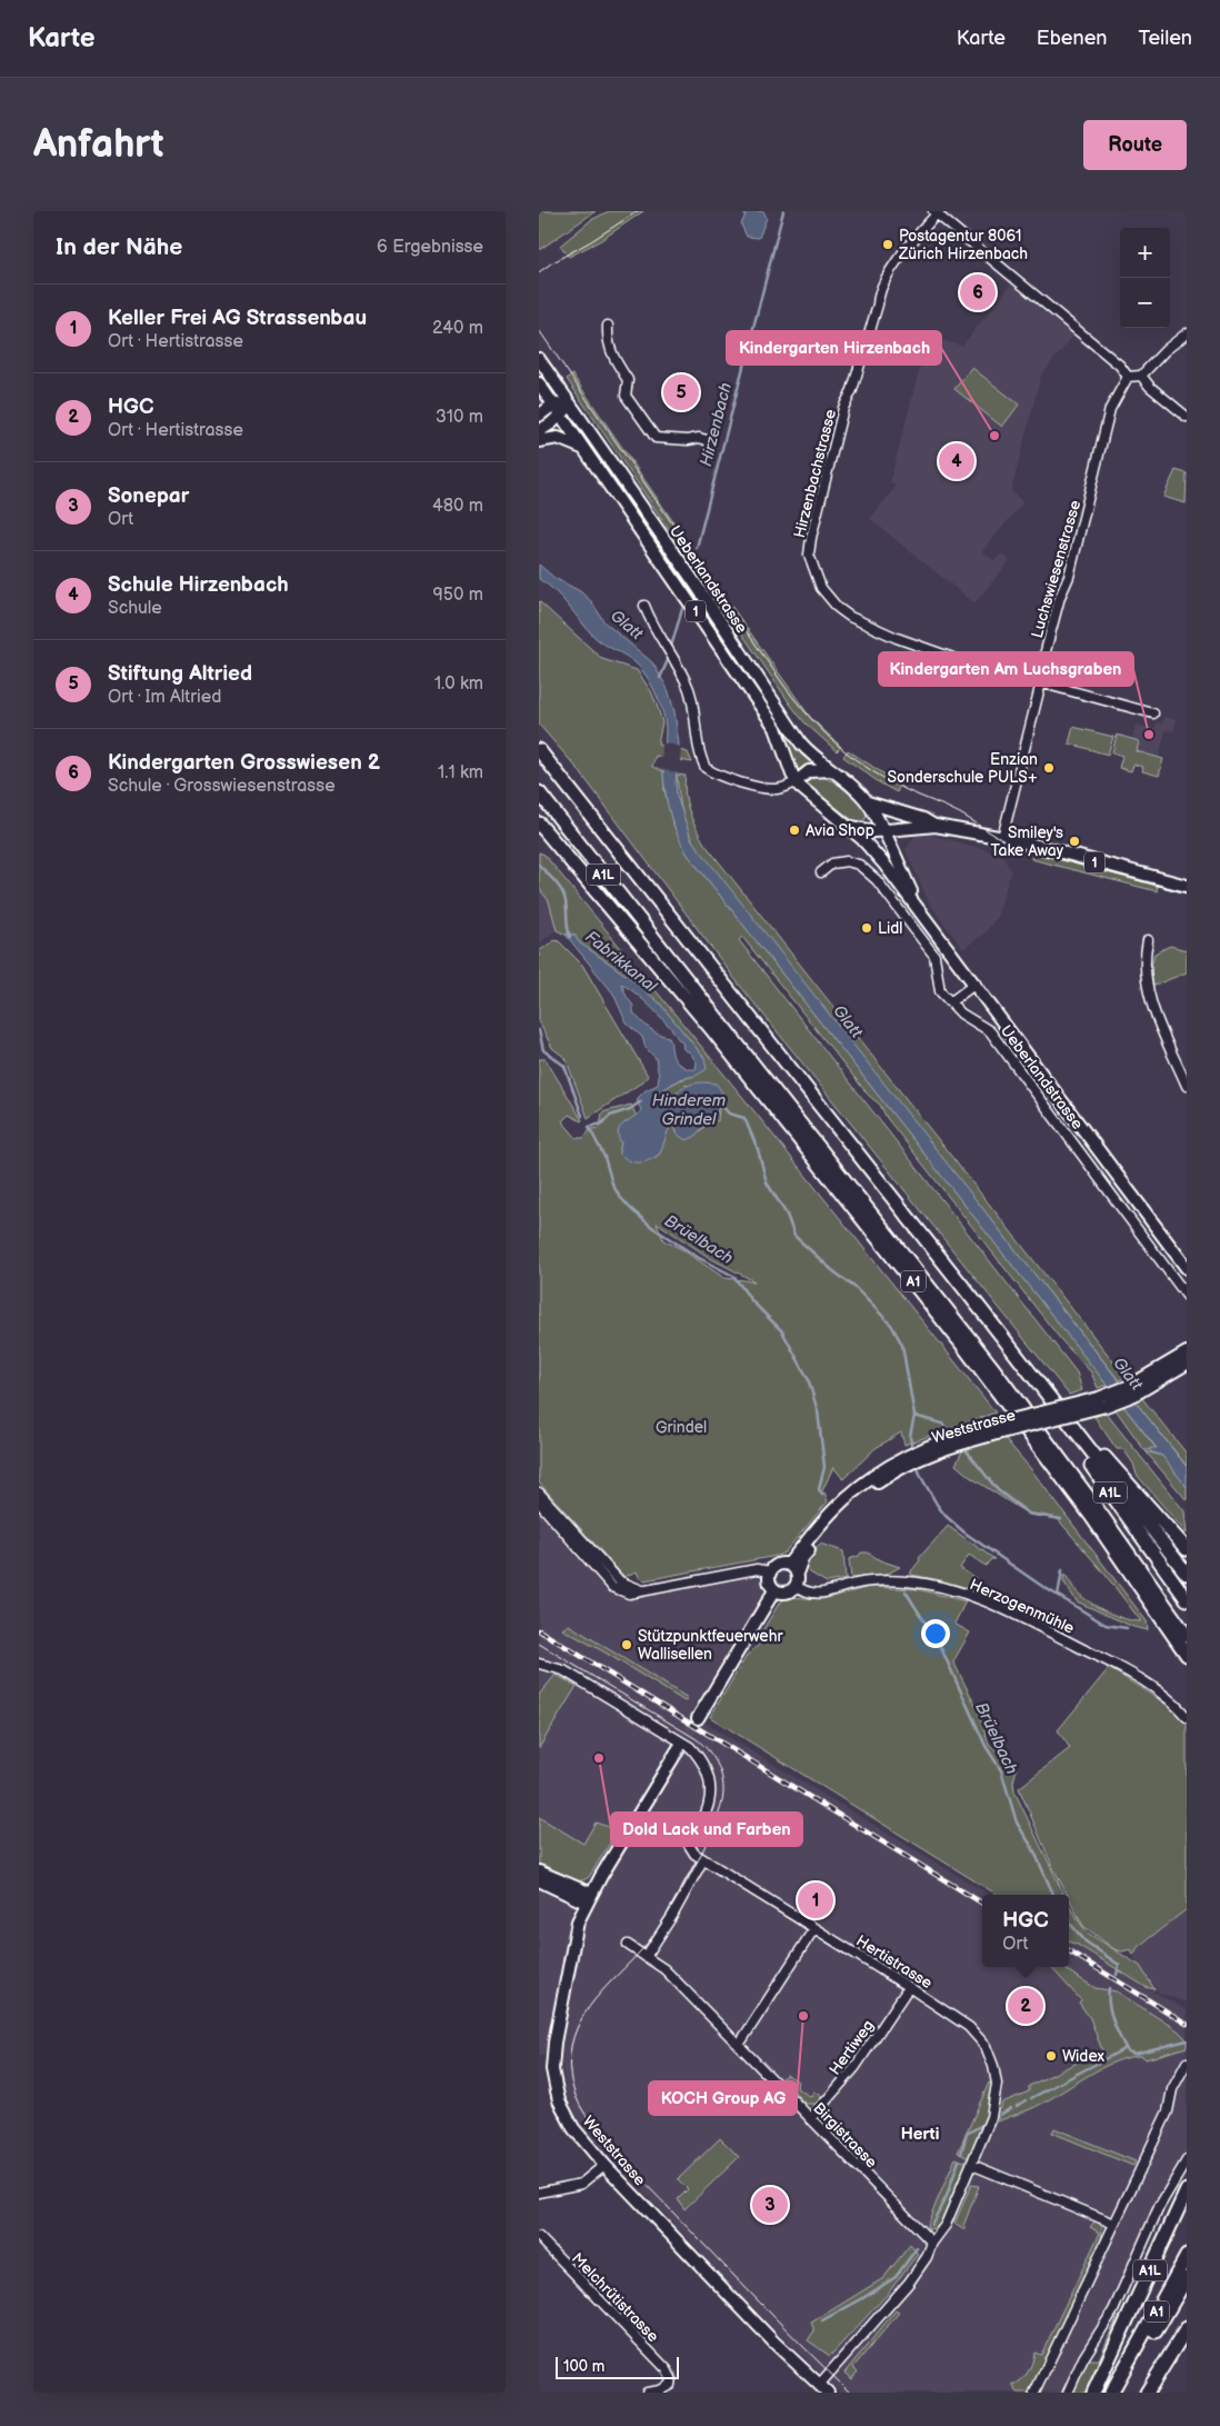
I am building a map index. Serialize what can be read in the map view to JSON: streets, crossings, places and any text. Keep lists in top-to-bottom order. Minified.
{"streets":{"highway":["A1L","A1"],"main road":["Ueberlandstrasse","1","Weststrasse"],"street":["Hirzenbachstrasse","Luchswiesenstrasse","Herzogenmühle","Hertistrasse","Hertiweg","Birgistrasse","Melchrütistrasse"]},"crossings":[["Hirzenbachstrasse","Luchswiesenstrasse"],["Luchswiesenstrasse","1"],["Ueberlandstrasse","1"],["A1L","A1"],["Weststrasse","Herzogenmühle"],["Weststrasse","Hertistrasse"],["Hertistrasse","Hertiweg"],["Hertistrasse","Birgistrasse"],["Hertiweg","Birgistrasse"]],"districts":["Herti"],"water":["Hirzenbach","Glatt","Fabrikkanal","Hinderem Grindel","Brüelbach"],"parks":["Grindel"],"places":["Postagentur 8061 Zürich Hirzenbach","Kindergarten Hirzenbach","Kindergarten Am Luchsgraben","Enzian Sonderschule PULS+","Avia Shop","Smiley's Take Away","Lidl","Stützpunktfeuerwehr Wallisellen","Dold Lack und Farben","KOCH Group AG","Widex"],"scale_bar":"100 m","page":{"header":"Karte","nav":["Karte","Ebenen","Teilen"],"buttons":"Route","title":"Anfahrt","heading":["In der Nähe","6 Ergebnisse"],"map_buttons":["+","−"],"pins":["6","5","4","1","2","3"],"list":[{"mark":"1","name":"Keller Frei AG Strassenbau","note":"Ort · Hertistrasse","value":"240 m"},{"mark":"2","name":"HGC","note":"Ort · Hertistrasse","value":"310 m"},{"mark":"3","name":"Sonepar","note":"Ort","value":"480 m"},{"mark":"4","name":"Schule Hirzenbach","note":"Schule","value":"950 m"},{"mark":"5","name":"Stiftung Altried","note":"Ort · Im Altried","value":"1.0 km"},{"mark":"6","name":"Kindergarten Grosswiesen 2","note":"Schule · Grosswiesenstrasse","value":"1.1 km"}],"popup":["HGC","Ort"],"scale":"100 m"}}
